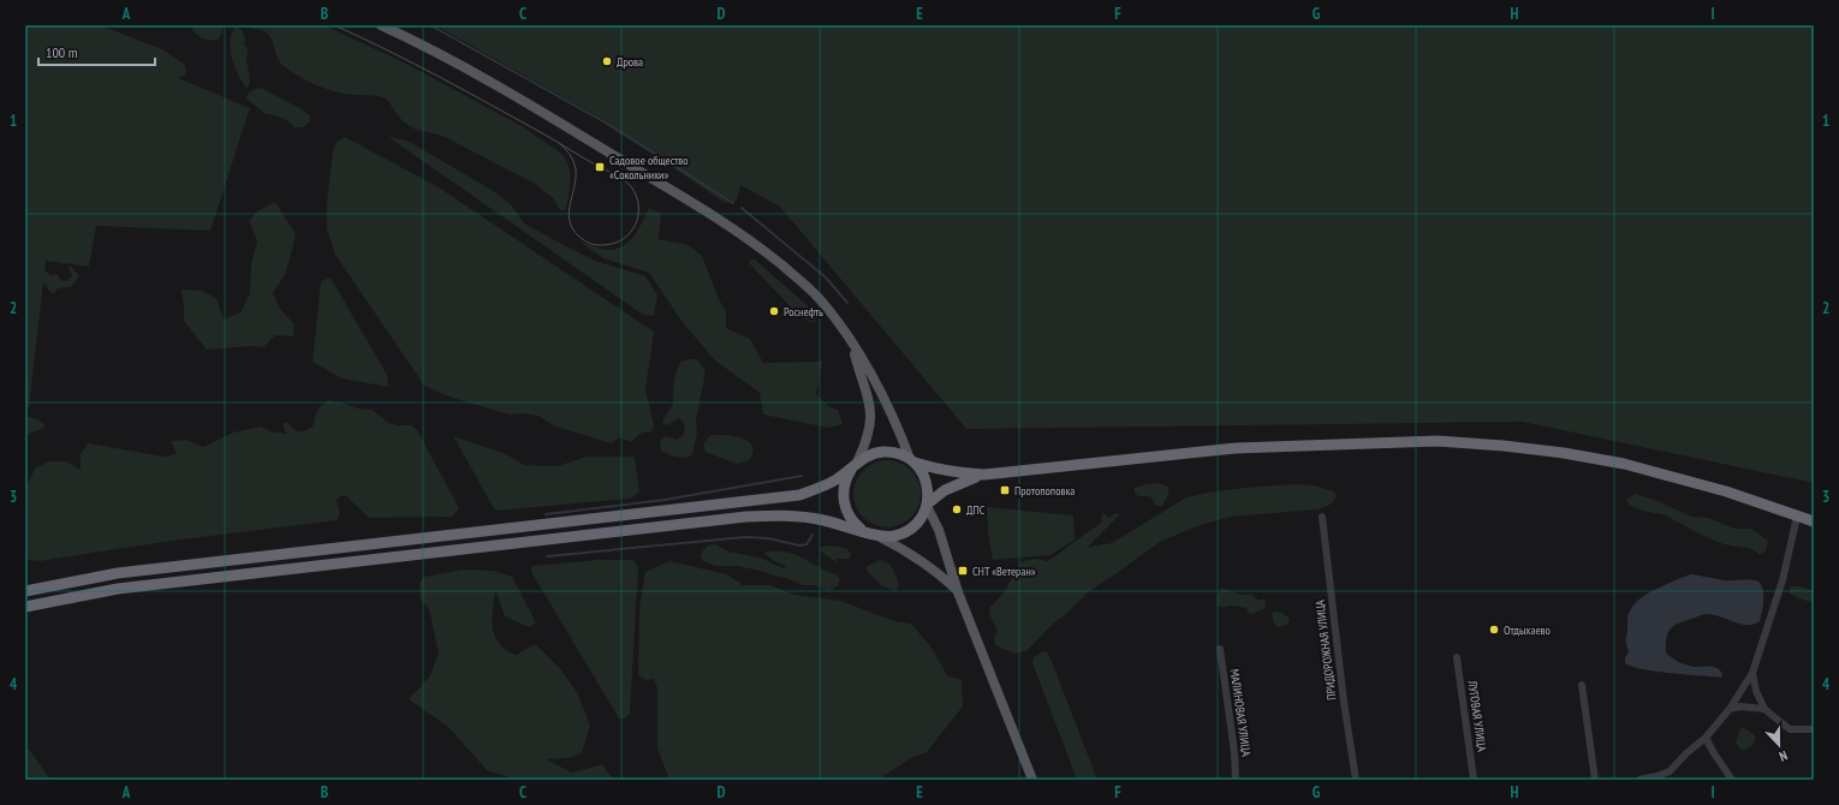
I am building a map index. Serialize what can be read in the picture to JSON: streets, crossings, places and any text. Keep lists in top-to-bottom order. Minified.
{"streets":{"street":["ПРИДОРОЖНАЯ УЛИЦА","МАЛИНОВАЯ УЛИЦА","ЛУГОВАЯ УЛИЦА"]},"places":{"other":["Дрова","Роснефть","ДПС","Отдыхаево"],"transit":["Садовое общество «Сокольники»","Протопоповка","СНТ «Ветеран»"]},"scale_bar":"100 m","north":"bottom","grid":{"columns":["A","B","C","D","E","F","G","H","I"],"rows":["1","2","3","4"]}}
